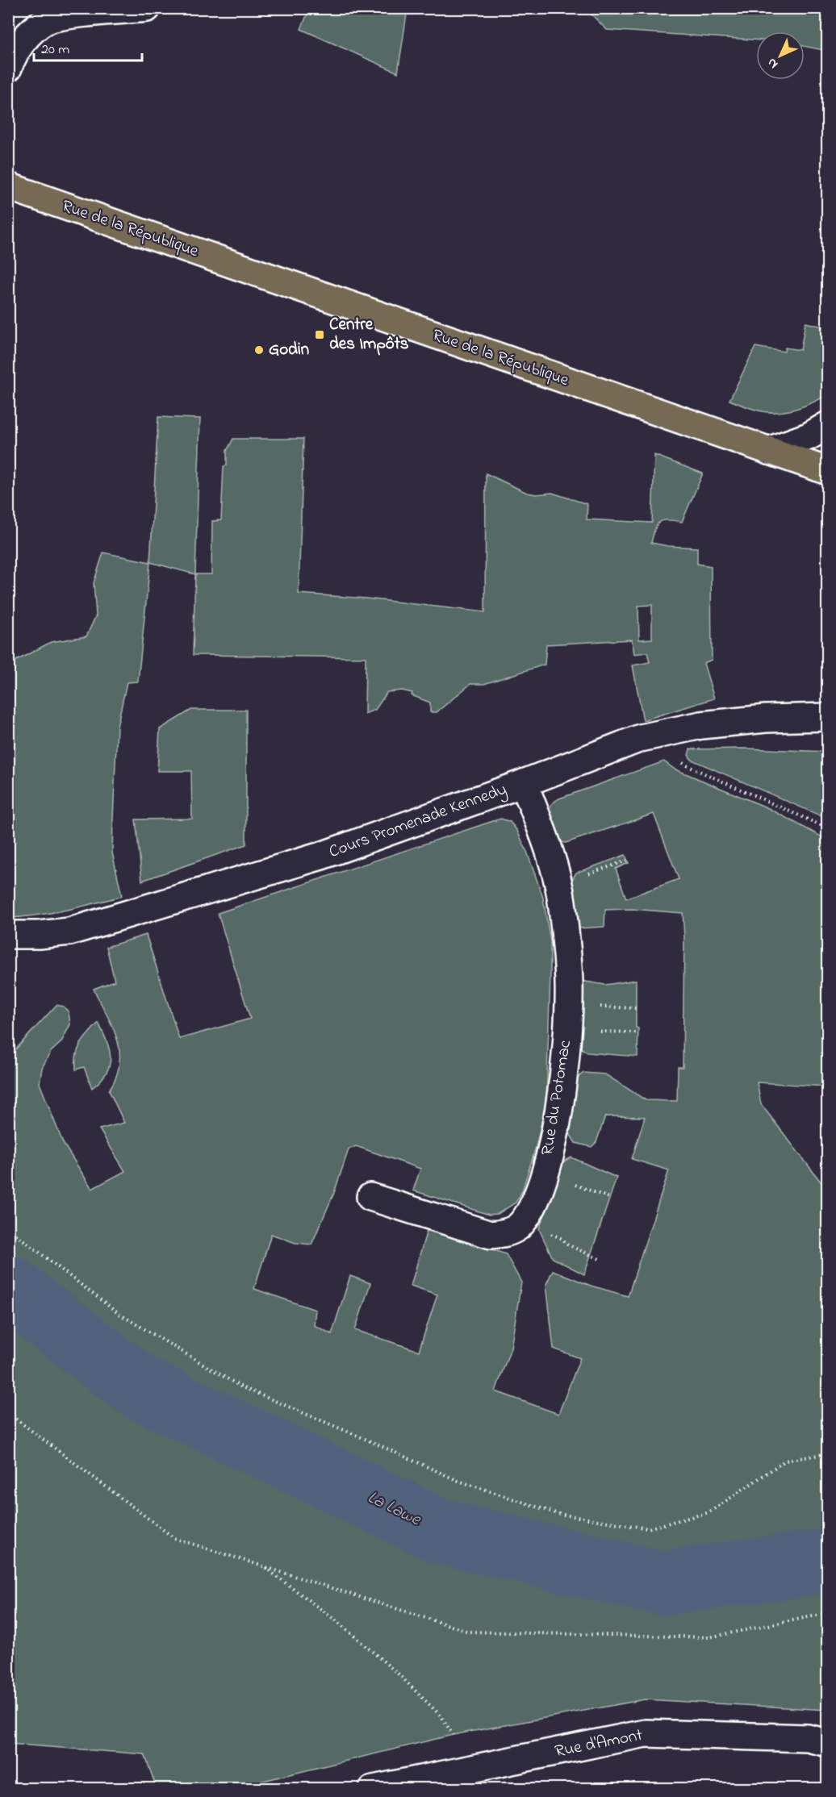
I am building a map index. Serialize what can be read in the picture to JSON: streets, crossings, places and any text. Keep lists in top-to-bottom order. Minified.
{"streets":{"main road":["Rue de la République"],"street":["Cours Promenade Kennedy","Rue du Potomac","Rue d'Amont"]},"crossings":[["Cours Promenade Kennedy","Rue du Potomac"]],"water":["La Lawe"],"places":{"transit":["Centre des Impôts"],"other":["Godin"]},"scale_bar":"20 m","north":"bottom left"}
